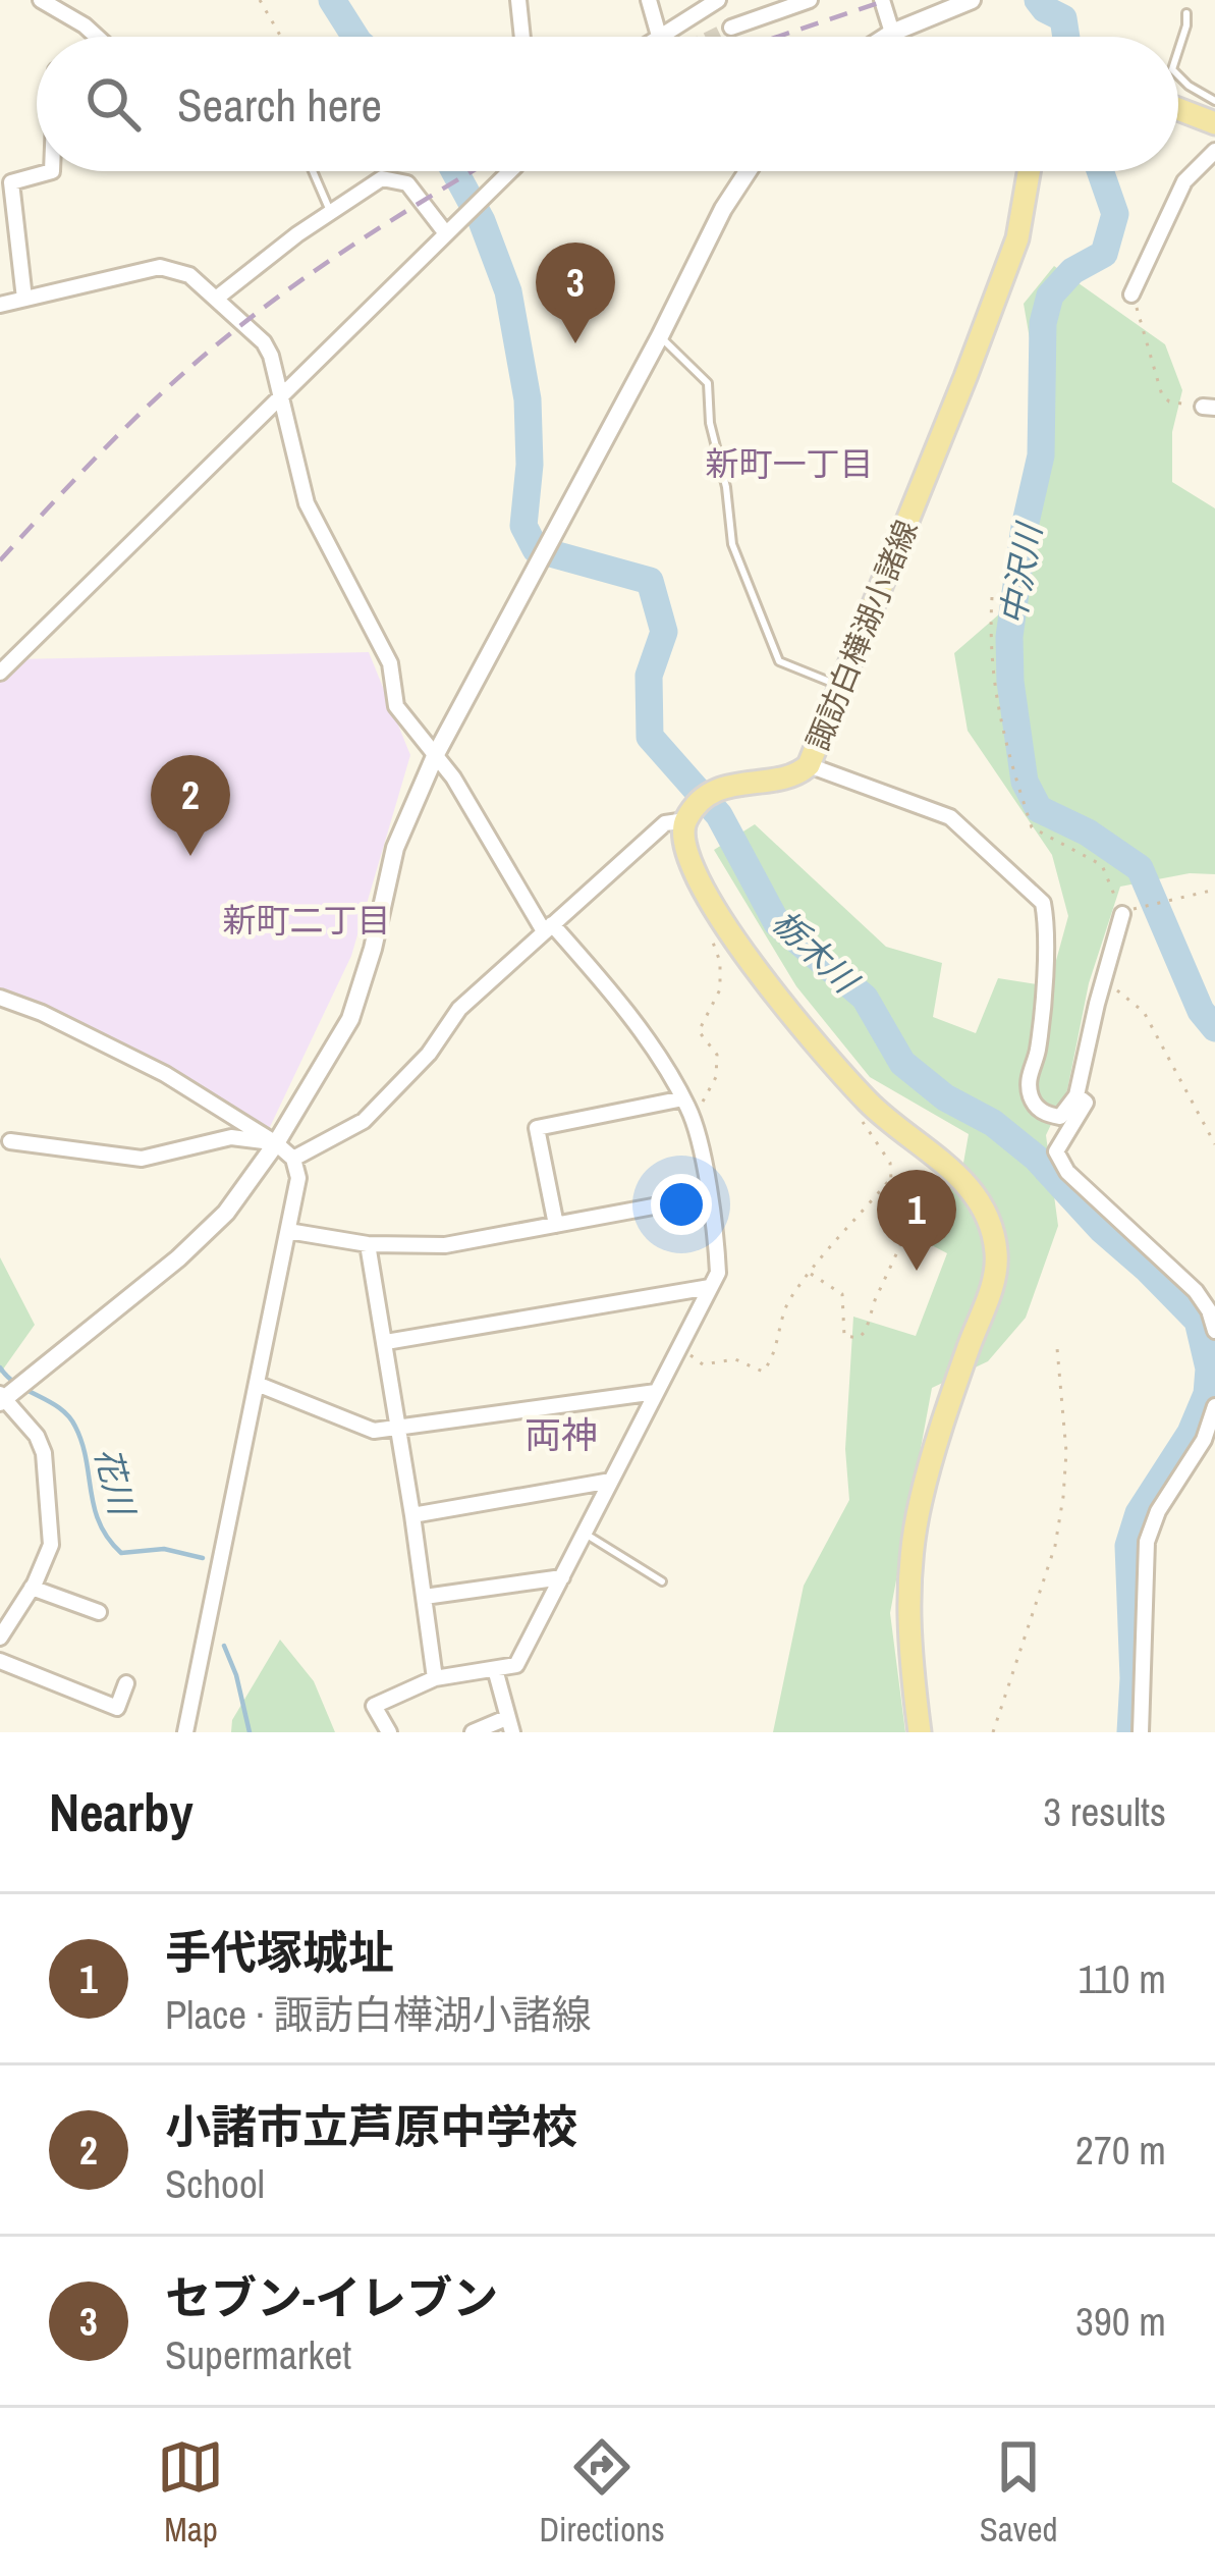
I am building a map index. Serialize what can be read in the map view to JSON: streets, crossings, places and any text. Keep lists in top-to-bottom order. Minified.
{"streets":{"main road":["諏訪白樺湖小諸線"]},"districts":["新町一丁目","新町二丁目","両神"],"water":["中沢川","栃木川","花川"],"page":{"search":"Search here","pins":["3","2","1"],"heading":["Nearby","3 results"],"list":[{"mark":"1","name":"手代塚城址","note":"Place · 諏訪白樺湖小諸線","value":"110 m"},{"mark":"2","name":"小諸市立芦原中学校","note":"School","value":"270 m"},{"mark":"3","name":"セブン-イレブン","note":"Supermarket","value":"390 m"}],"nav":["Map","Directions","Saved"]}}
